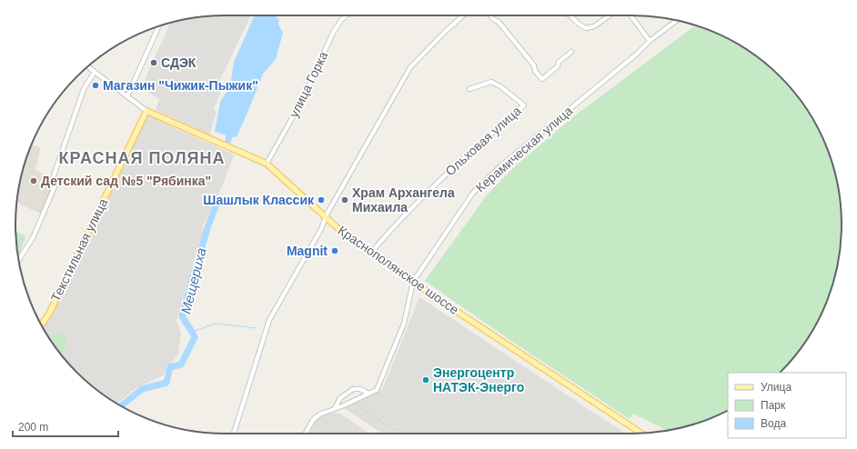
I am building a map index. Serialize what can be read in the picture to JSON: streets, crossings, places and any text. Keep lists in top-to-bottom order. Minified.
{"streets":{"main road":["Текстильная улица","Краснополянское шоссе"],"street":["улица Горка","Ольховая улица","Керамическая улица"]},"crossings":[["улица Горка","Краснополянское шоссе"],["Ольховая улица","Краснополянское шоссе"],["Керамическая улица","Краснополянское шоссе"],["Текстильная улица","Краснополянское шоссе"]],"districts":["КРАСНАЯ ПОЛЯНА"],"water":["Мещериха"],"places":["СДЭК","Магазин \"Чижик-Пыжик\"","Детский сад №5 \"Рябинка\"","Шашлык Классик","Храм Архангела Михаила","Magnit","Энергоцентр НАТЭК-Энерго"],"legend":["Улица","Парк","Вода"],"scale_bar":"200 m"}
